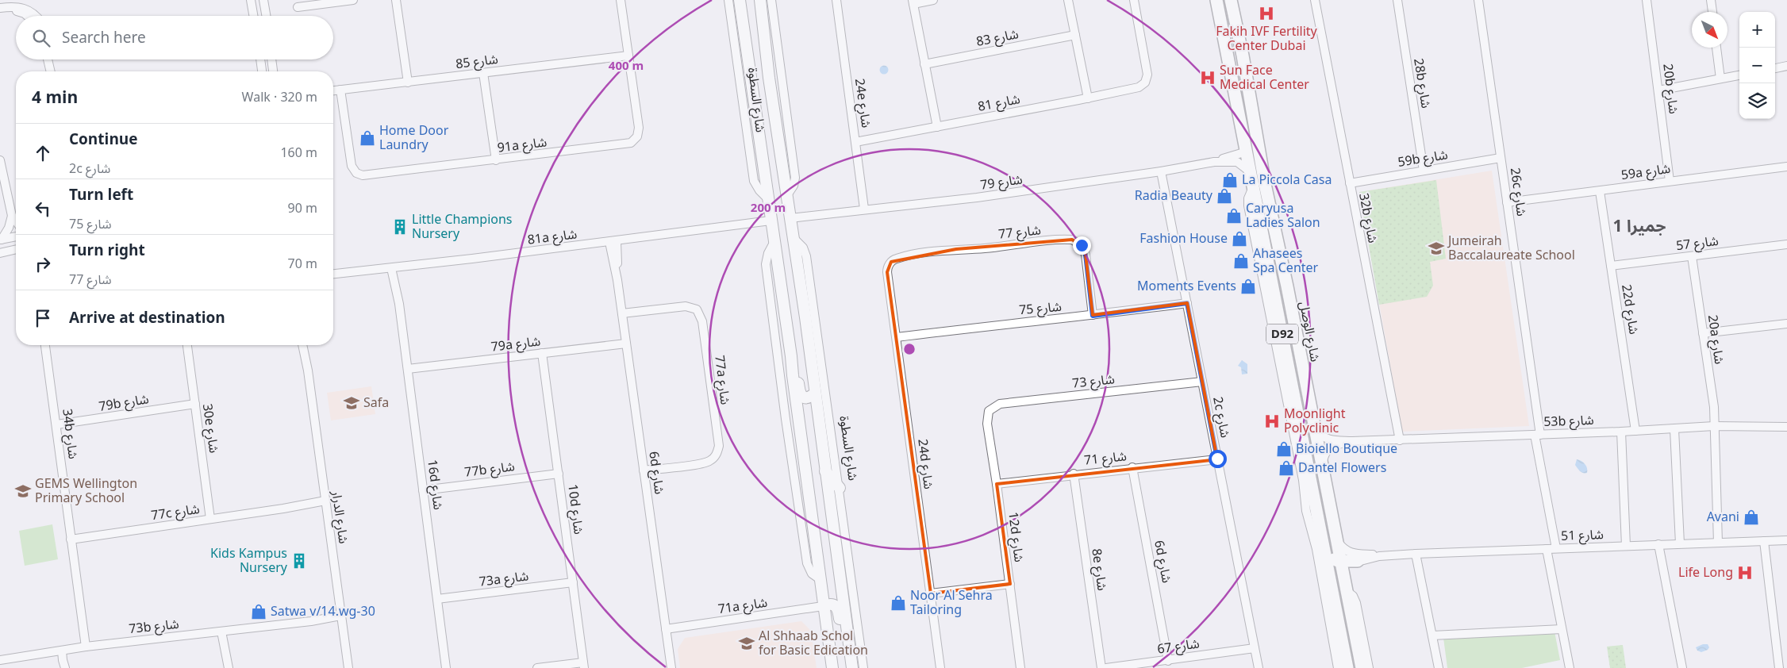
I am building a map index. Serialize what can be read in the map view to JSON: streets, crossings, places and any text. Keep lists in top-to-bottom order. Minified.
{"streets":{"main road":["شارع السطوة","شارع الوصل","D92"],"street":["شارع 83","شارع 85","28b شارع","20b شارع","24e شارع","شارع 81","91a شارع","59b شارع","59a شارع","شارع 79","26c شارع","32b شارع","شارع 77","81a شارع","شارع 57","شارع 75","22d شارع","20a شارع","79a شارع","77a شارع","شارع 73","79b شارع","2c شارع","53b شارع","30e شارع","34b شارع","شارع 71","24d شارع","77b شارع","6d شارع","16d شارع","10d شارع","77c شارع","شارع الدرار","شارع 51","12d شارع","8e شارع","73a شارع","71a شارع","73b شارع","شارع 67"]},"crossings":[["شارع 85","91a شارع"],["28b شارع","59b شارع"],["20b شارع","59a شارع"],["شارع السطوة","شارع 79"],["شارع السطوة","81a شارع"],["شارع السطوة","71a شارع"],["24e شارع","شارع 81"],["24e شارع","شارع 79"],["59b شارع","26c شارع"],["59b شارع","32b شارع"],["59a شارع","26c شارع"],["59a شارع","22d شارع"],["شارع 79","شارع الوصل"],["شارع 79","2c شارع"],["26c شارع","53b شارع"],["26c شارع","شارع 51"],["32b شارع","53b شارع"],["شارع 77","شارع 75"],["شارع 77","24d شارع"],["81a شارع","6d شارع"],["81a شارع","16d شارع"],["شارع 57","22d شارع"],["شارع 57","20a شارع"],["شارع 75","2c شارع"],["شارع 75","24d شارع"],["22d شارع","53b شارع"],["شارع الوصل","53b شارع"],["شارع الوصل","شارع 51"],["20a شارع","53b شارع"],["20a شارع","شارع 51"],["79a شارع","6d شارع"],["79a شارع","16d شارع"],["79a شارع","10d شارع"],["77a شارع","6d شارع"],["شارع 73","2c شارع"],["شارع 73","12d شارع"],["79b شارع","30e شارع"],["79b شارع","34b شارع"],["2c شارع","شارع 71"],["2c شارع","شارع 67"],["30e شارع","77c شارع"],["34b شارع","77c شارع"],["34b شارع","73b شارع"],["شارع 71","6d شارع"],["شارع 71","12d شارع"],["شارع 71","8e شارع"],["77b شارع","16d شارع"],["77b شارع","10d شارع"],["6d شارع","71a شارع"],["6d شارع","شارع 67"],["16d شارع","73a شارع"],["10d شارع","73a شارع"],["77c شارع","شارع الدرار"],["شارع الدرار","73b شارع"]],"districts":["جميرا 1"],"places":{"hospital":["Fakih IVF Fertility Center Dubai","Sun Face Medical Center","Moonlight Polyclinic","Life Long"],"shop":["Home Door Laundry","La Piccola Casa","Radia Beauty","Caryusa Ladies Salon","Fashion House","Ahasees Spa Center","Moments Events","Bioiello Boutique","Dantel Flowers","Avani","Noor Al Sehra Tailoring","Satwa v/14.wg-30"],"building":["Little Champions Nursery","Kids Kampus Nursery"],"school or university":["Jumeirah Baccalaureate School","Safa","GEMS Wellington Primary School","Al Shhaab Schol for Basic Edication"]},"north":"bottom right","page":{"map_buttons":["+","−"],"search":"Search here","heading":["4 min","Walk · 320 m"],"list":[["Continue","2c شارع","160 m"],["Turn left","شارع 75","90 m"],["Turn right","شارع 77","70 m"],"Arrive at destination"]},"rings":["400 m","200 m"]}
